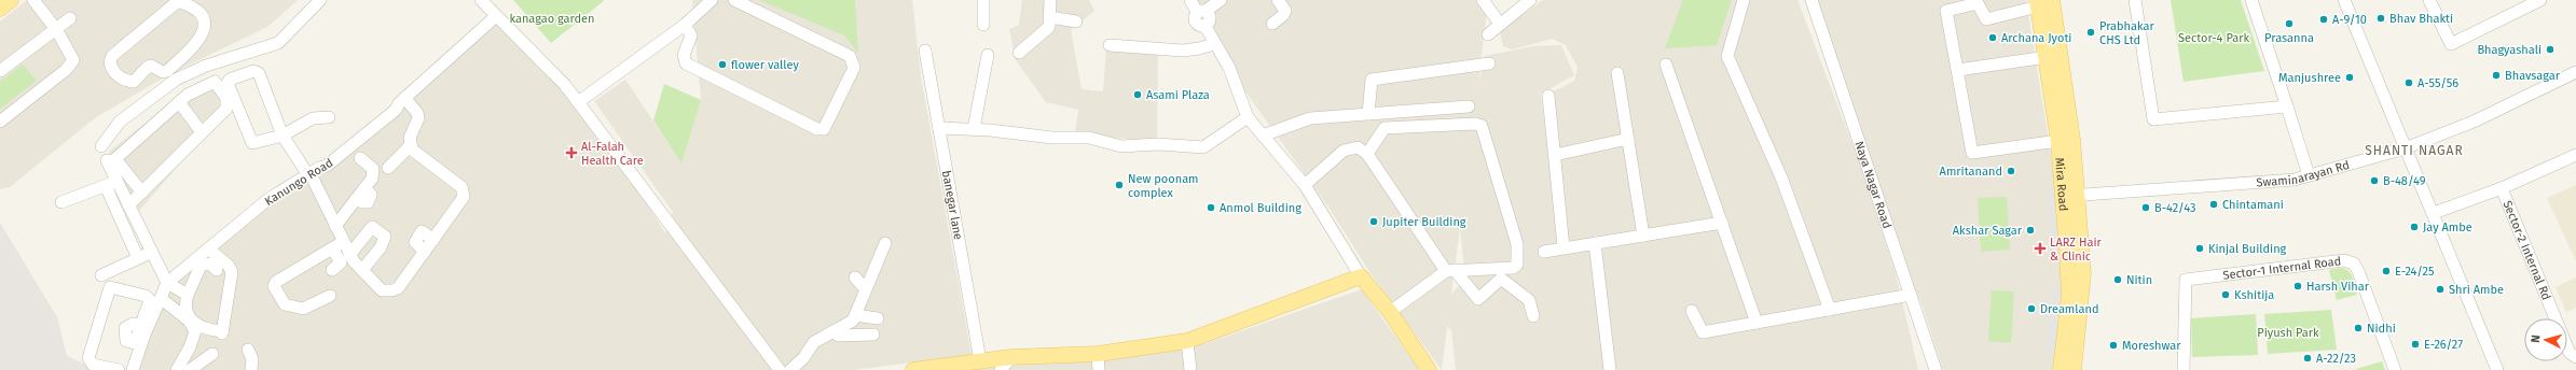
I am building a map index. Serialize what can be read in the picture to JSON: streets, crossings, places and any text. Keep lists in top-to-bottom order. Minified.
{"streets":{"main road":["Mira Road"],"street":["Swaminarayan Rd","Kanungo Road","Naya Nagar Road","banegar lane","Sector-2 Internal Rd","Sector-1 Internal Road"]},"crossings":[["Swaminarayan Rd","Mira Road"]],"districts":["SHANTI NAGAR"],"parks":["kanagao garden","Sector-4 Park","Piyush Park"],"places":{"other":["Bhav Bhakti","A-9/10","Prasanna","Prabhakar CHS Ltd","Archana Jyoti","Bhagyashali","flower valley","Bhavsagar","Manjushree","A-55/56","Asami Plaza","Amritanand","B-48/49","New poonam complex","Chintamani","Anmol Building","B-42/43","Jupiter Building","Jay Ambe","Akshar Sagar","Kinjal Building","E-24/25","Nitin","Harsh Vihar","Shri Ambe","Kshitija","Dreamland","Nidhi","E-26/27","Moreshwar","A-22/23"],"health":["Al-Falah Health Care","LARZ Hair & Clinic"]},"north":"left"}
